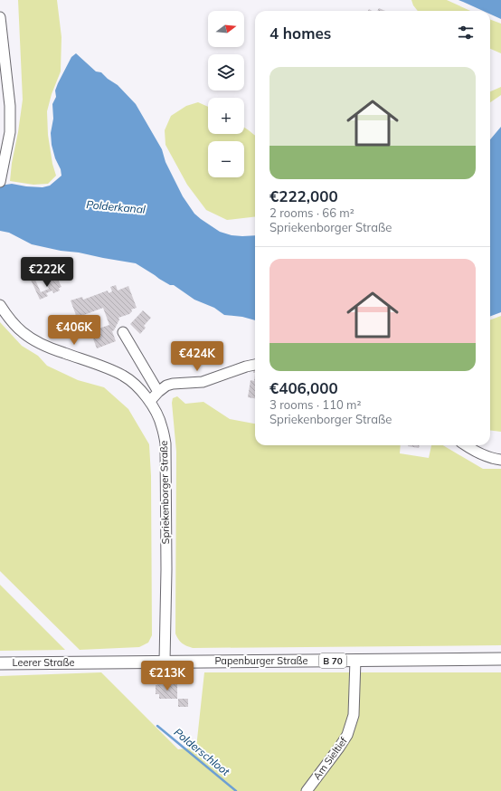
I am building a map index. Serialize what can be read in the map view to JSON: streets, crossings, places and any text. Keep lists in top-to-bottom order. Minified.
{"streets":{"main road":["Papenburger Straße","B 70","Leerer Straße"],"street":["Spriekenborger Straße","Am Sieltief"]},"crossings":[["Spriekenborger Straße","Papenburger Straße"],["Papenburger Straße","Leerer Straße"],["Papenburger Straße","Am Sieltief"]],"water":["Polderkanal","Polderschloot"],"north":"right","page":{"map_buttons":["+","−"],"heading":"4 homes","list":[{"name":"€222,000","note":"2 rooms · 66 m² · Spriekenborger Straße"},{"name":"€406,000","note":"3 rooms · 110 m² · Spriekenborger Straße"}],"price":["€222K","€406K","€424K","€213K"]}}
